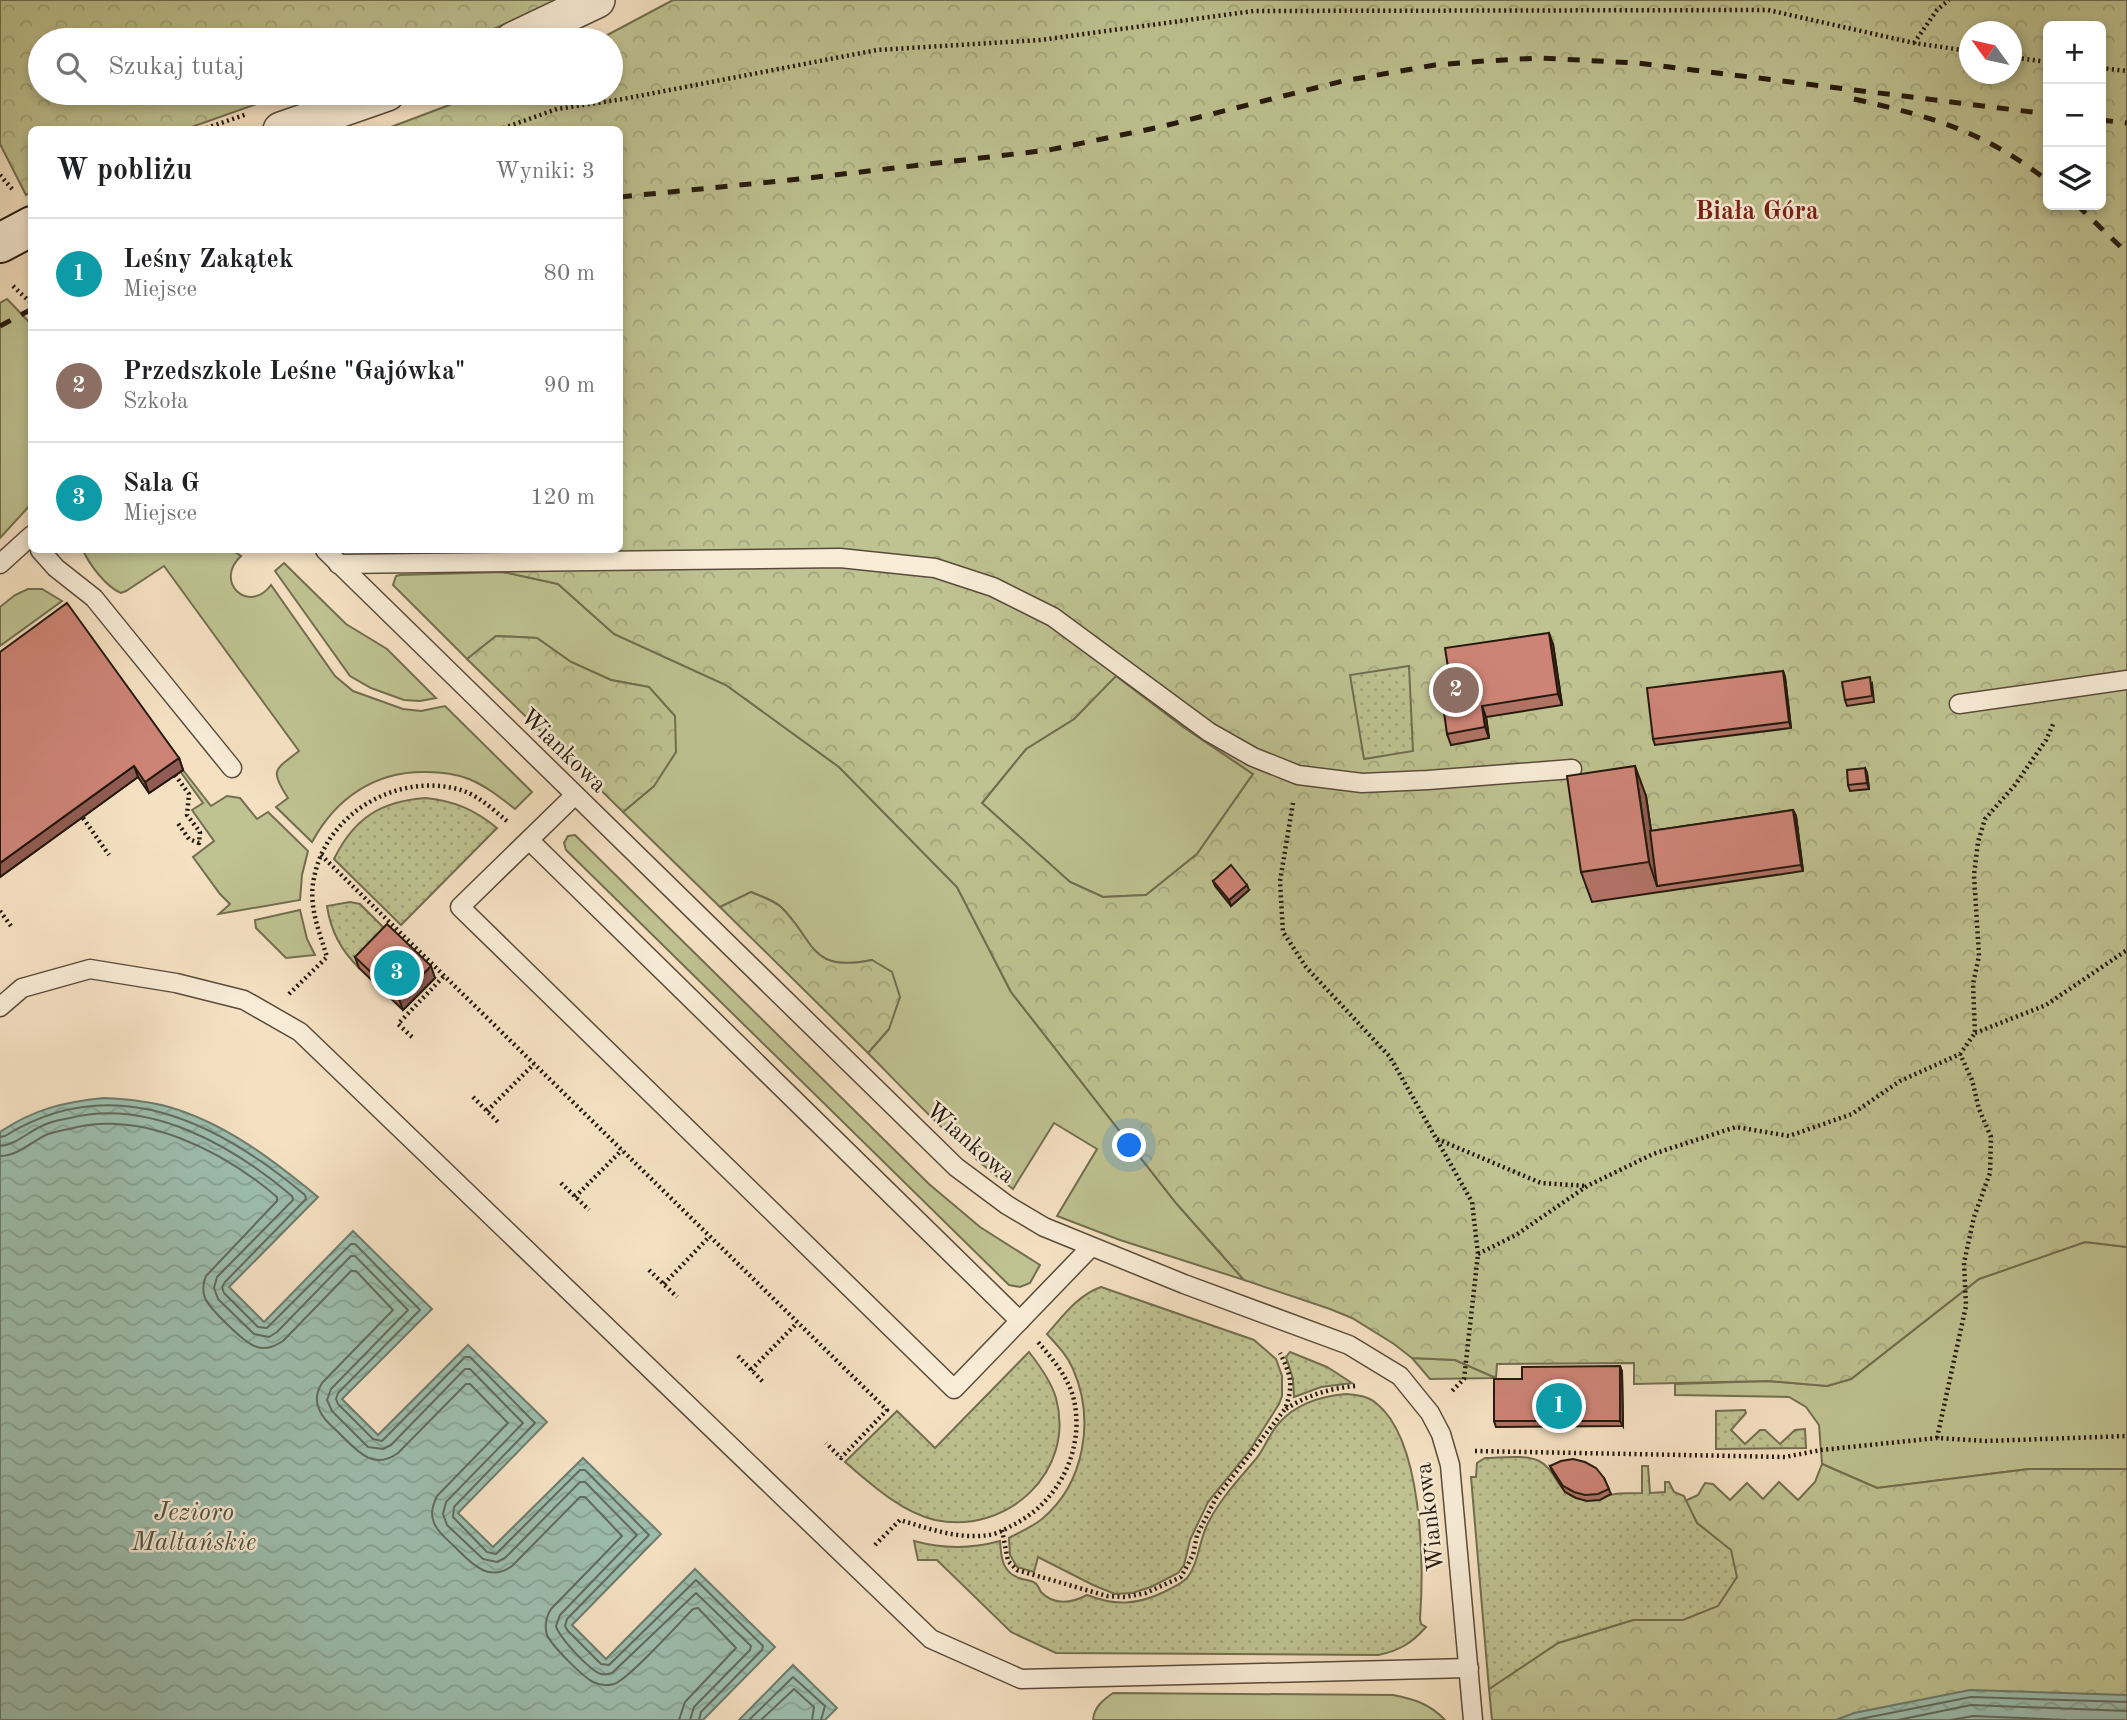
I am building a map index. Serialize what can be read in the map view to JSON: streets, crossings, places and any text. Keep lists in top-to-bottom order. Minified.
{"streets":{"lane":["Wiankowa"]},"districts":["Biała Góra"],"water":["Jezioro Maltańskie"],"north":"top left","page":{"map_buttons":["+","−"],"search":"Szukaj tutaj","heading":["W pobliżu","Wyniki: 3"],"list":[{"mark":"1","name":"Leśny Zakątek","note":"Miejsce","value":"80 m"},{"mark":"2","name":"Przedszkole Leśne \"Gajówka\"","note":"Szkoła","value":"90 m"},{"mark":"3","name":"Sala G","note":"Miejsce","value":"120 m"}],"pins":["2","3","1"]}}
